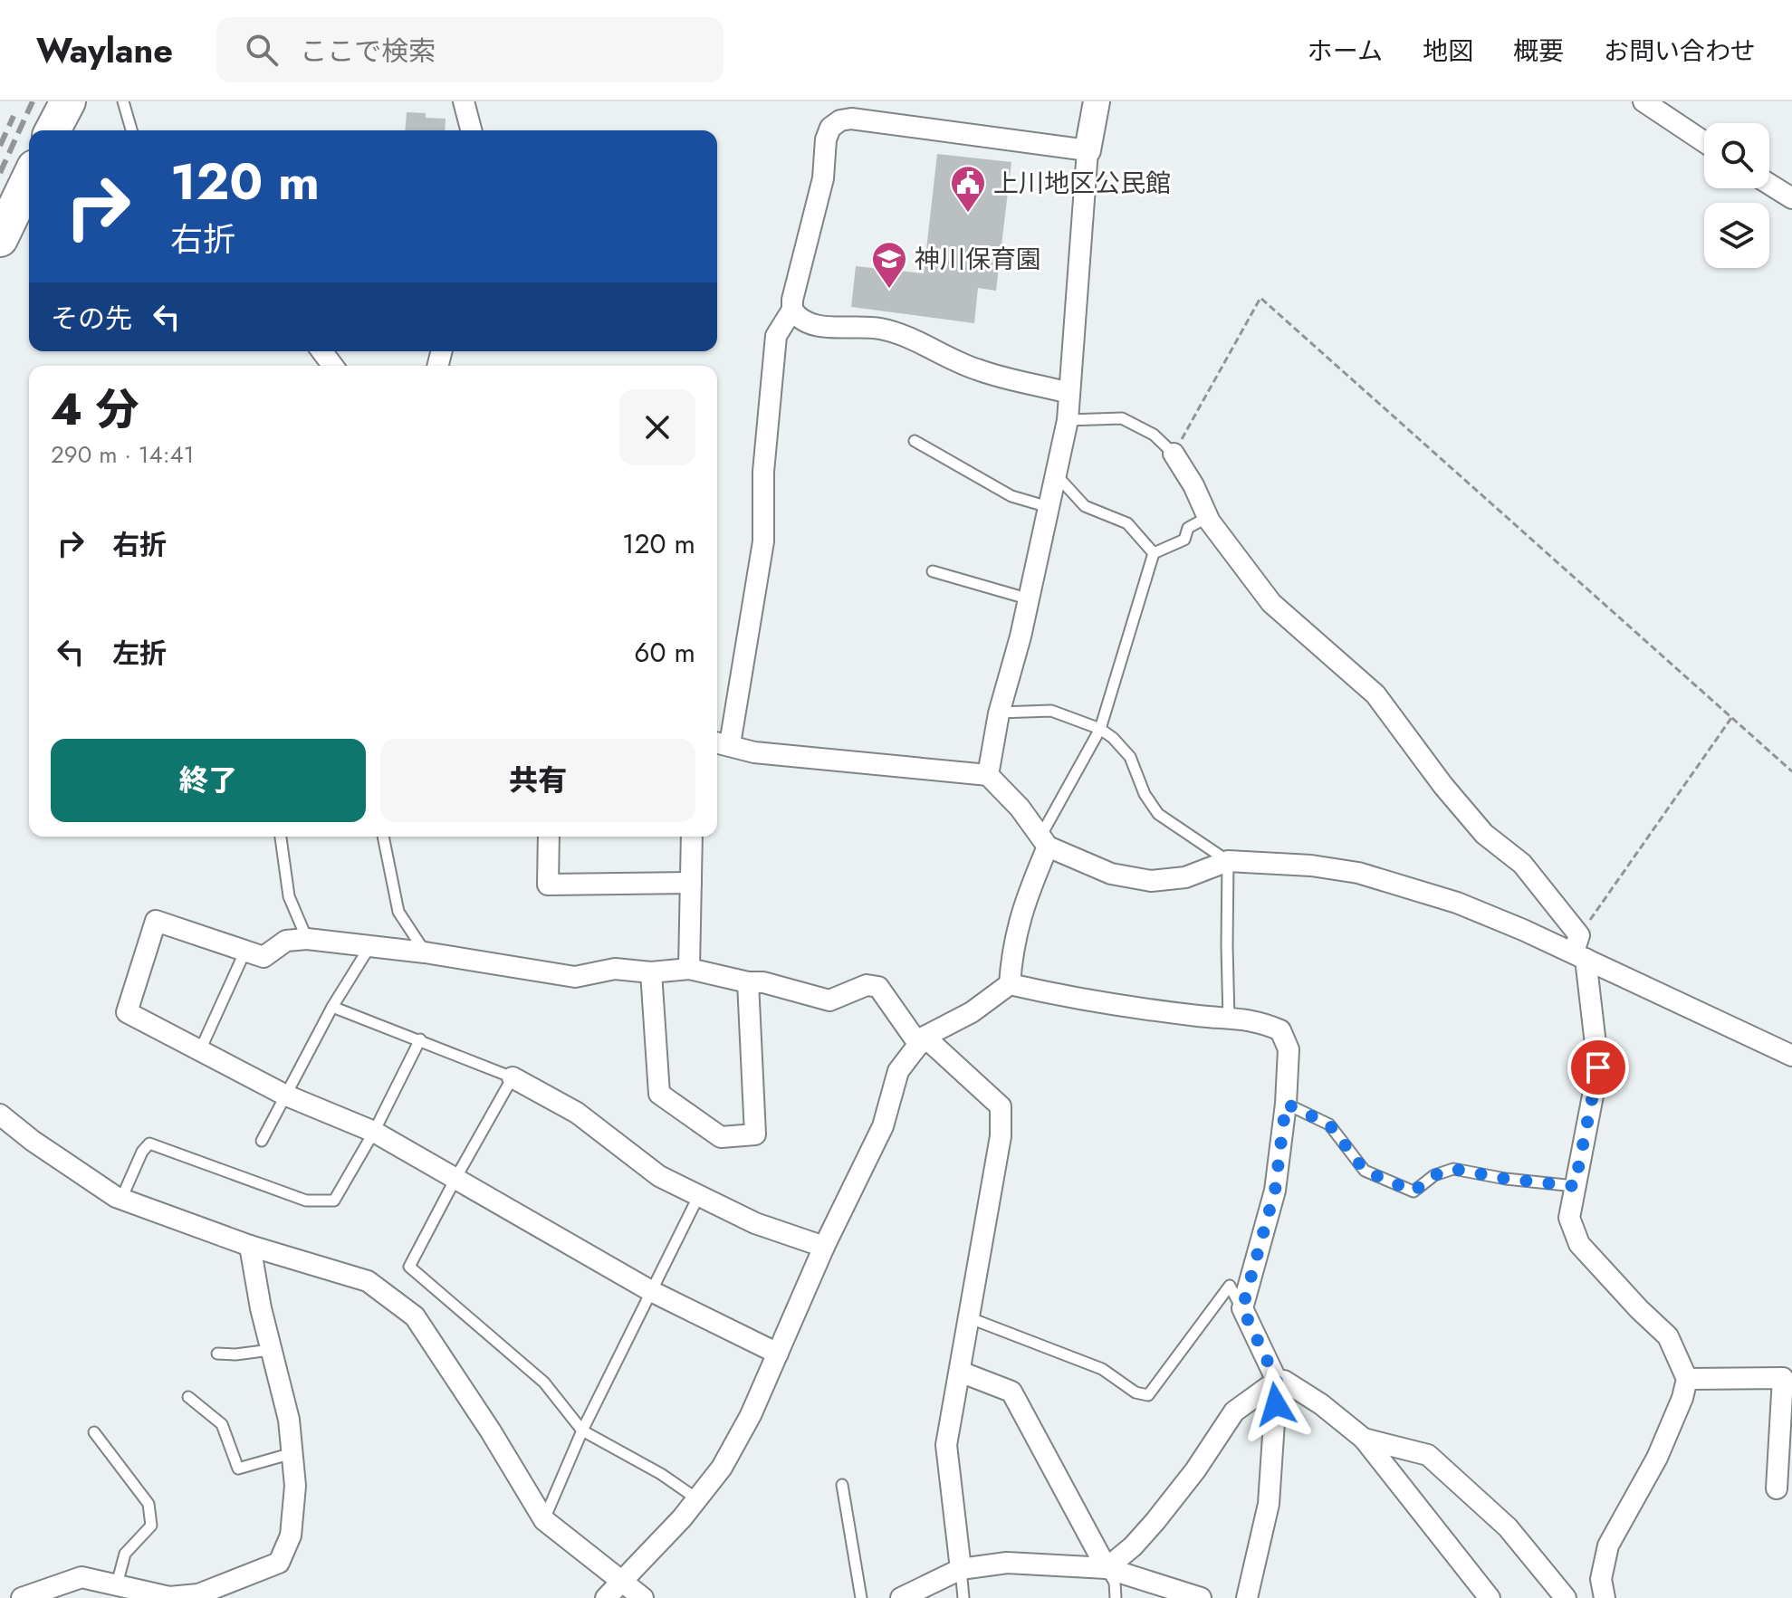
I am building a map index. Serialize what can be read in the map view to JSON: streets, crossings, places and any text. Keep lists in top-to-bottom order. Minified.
{"places":{"public building":["上川地区公民館"],"school or university":["神川保育園"]},"page":{"header":"Waylane","search":"ここで検索","nav":["ホーム","地図","概要","お問い合わせ"],"turn":["120 m","右折"],"then":"その先","heading":["4 分","290 m · 14:41"],"list":[{"name":"右折","value":"120 m"},{"name":"左折","value":"60 m"}],"buttons":["終了","共有"]}}
